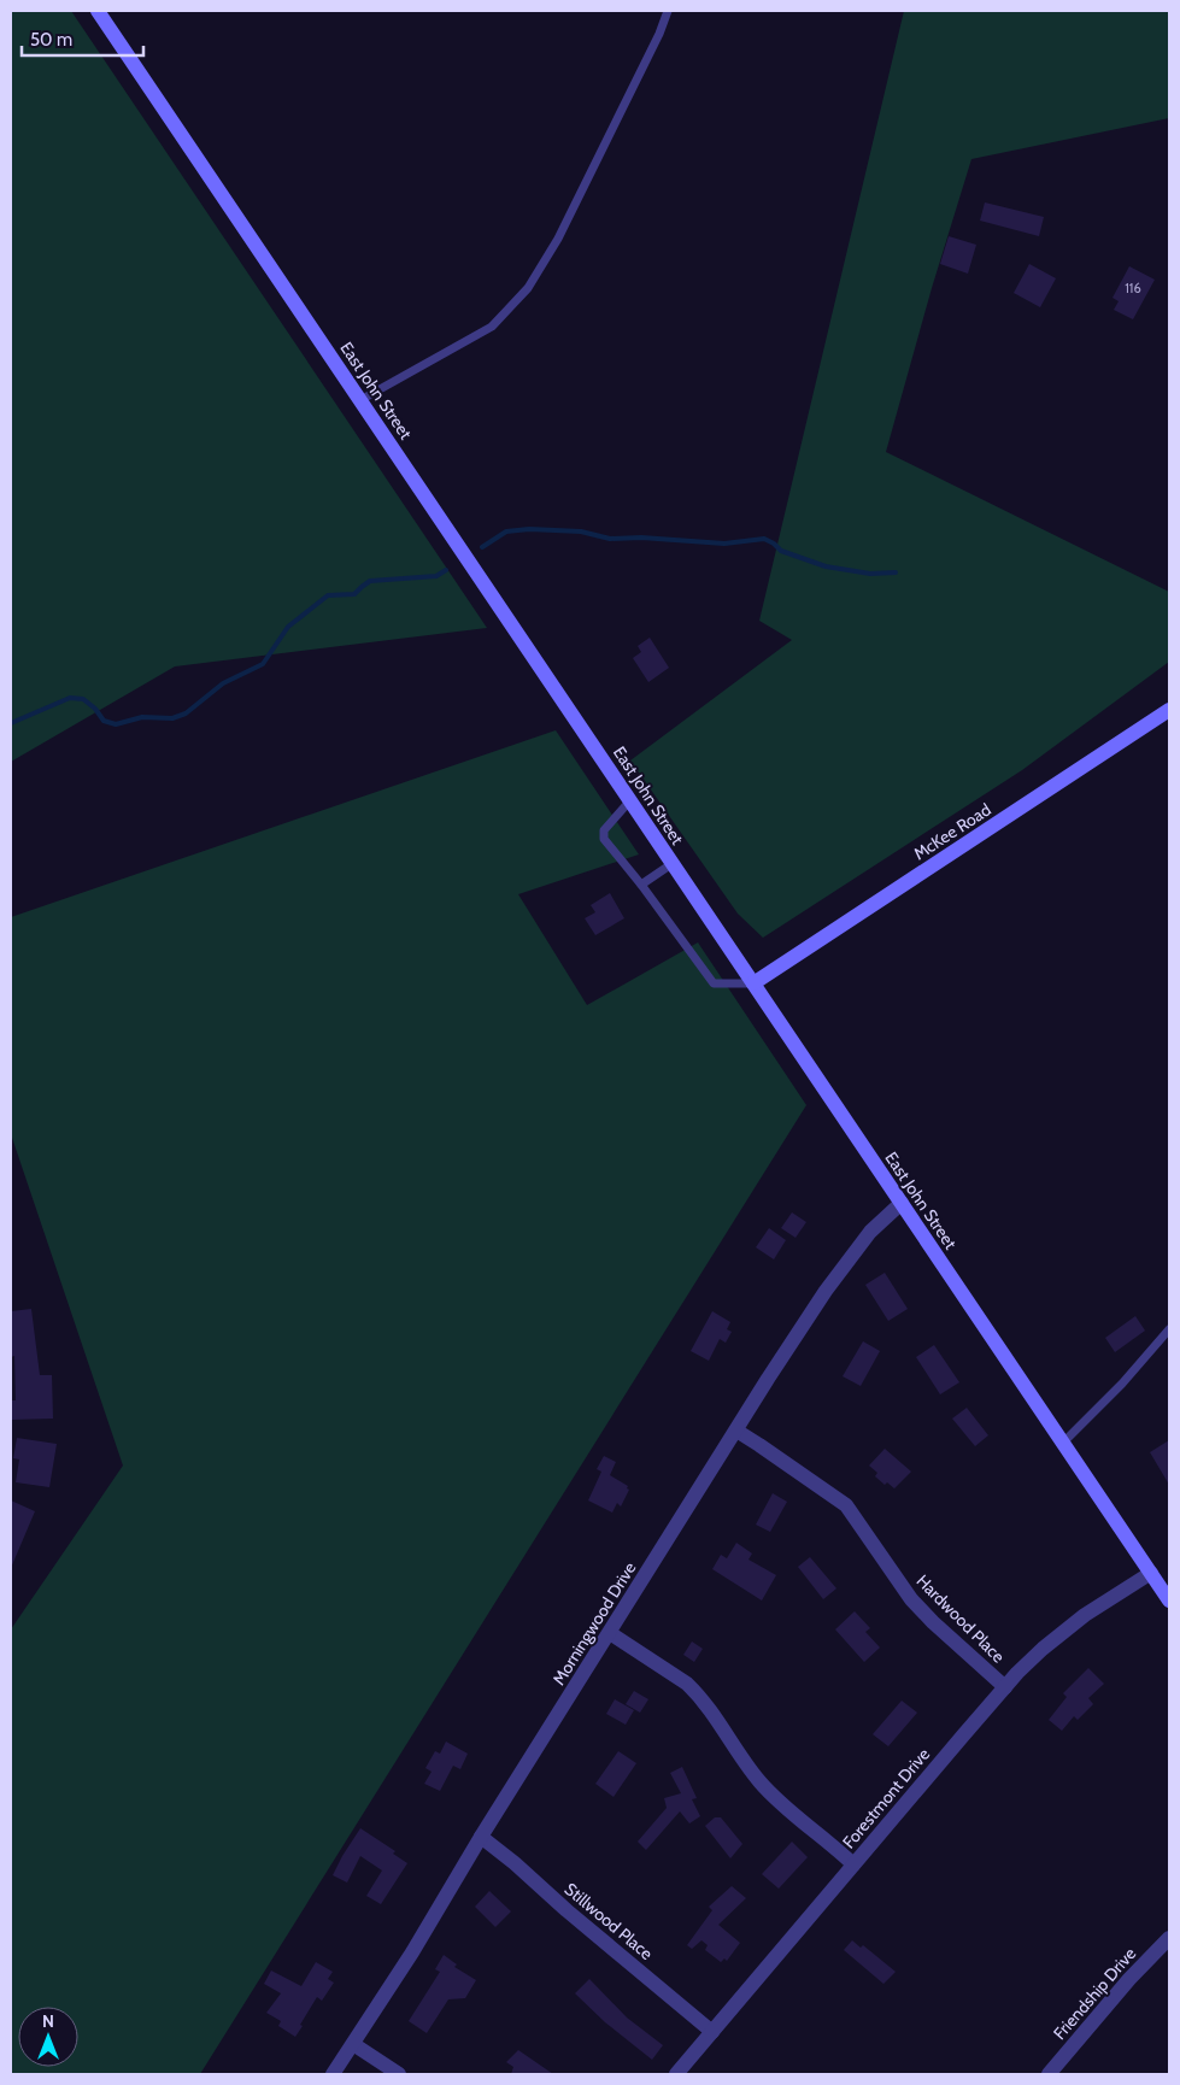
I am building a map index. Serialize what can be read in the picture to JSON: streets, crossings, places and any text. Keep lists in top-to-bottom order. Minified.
{"streets":{"main road":["East John Street","McKee Road"],"street":["Hardwood Place","Morningwood Drive","Forestmont Drive","Stillwood Place","Friendship Drive"]},"crossings":[["East John Street","McKee Road"],["East John Street","Morningwood Drive"],["East John Street","Forestmont Drive"],["Hardwood Place","Morningwood Drive"],["Hardwood Place","Forestmont Drive"],["Morningwood Drive","Stillwood Place"],["Forestmont Drive","Stillwood Place"]],"house_numbers":["116"],"scale_bar":"50 m","north":"top"}
